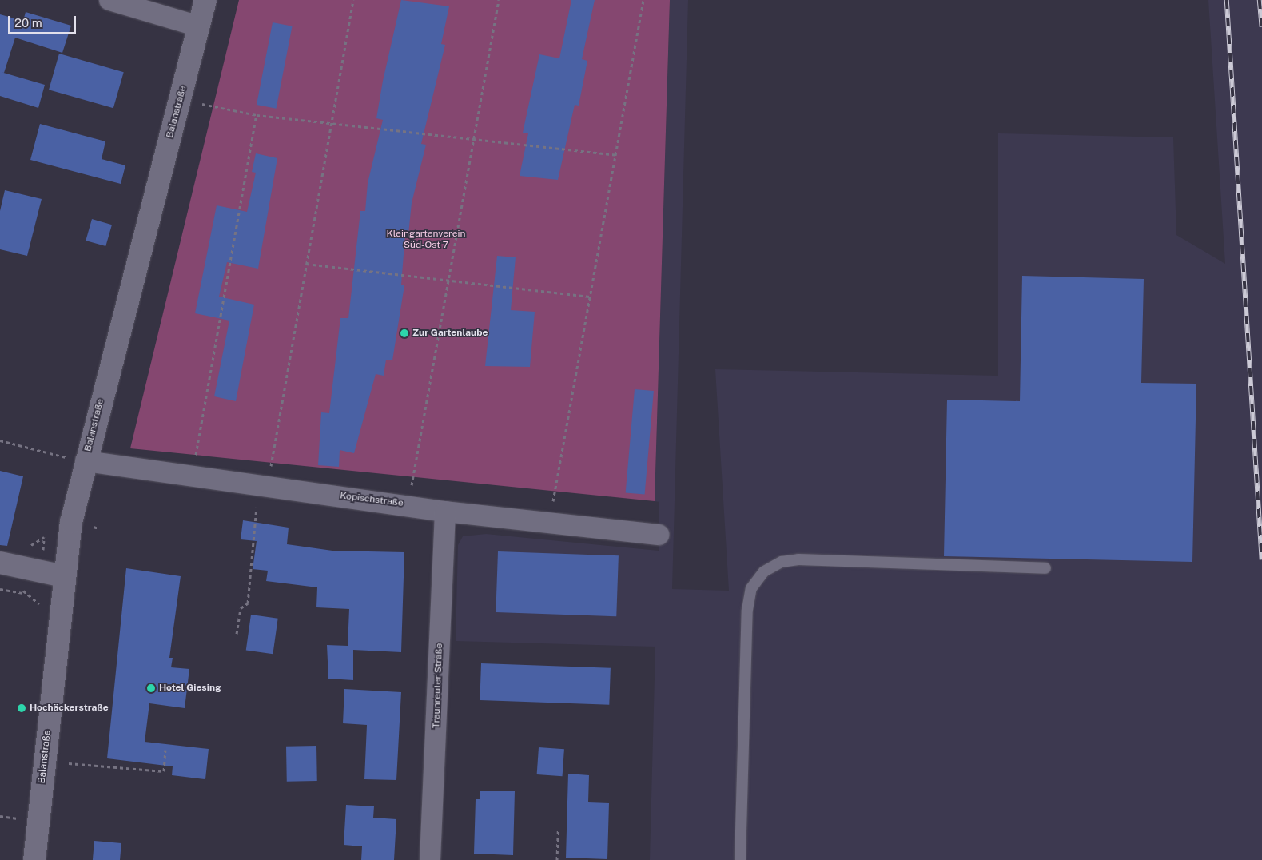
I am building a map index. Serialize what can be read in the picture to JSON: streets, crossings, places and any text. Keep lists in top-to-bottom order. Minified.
{"streets":{"street":["Balanstraße","Kopischstraße","Traunreuter Straße"]},"crossings":[["Balanstraße","Kopischstraße"],["Kopischstraße","Traunreuter Straße"]],"parks":["Kleingartenverein Süd-Ost 7"],"places":["Zur Gartenlaube","Hotel Giesing","Hochäckerstraße"],"scale_bar":"20 m"}
